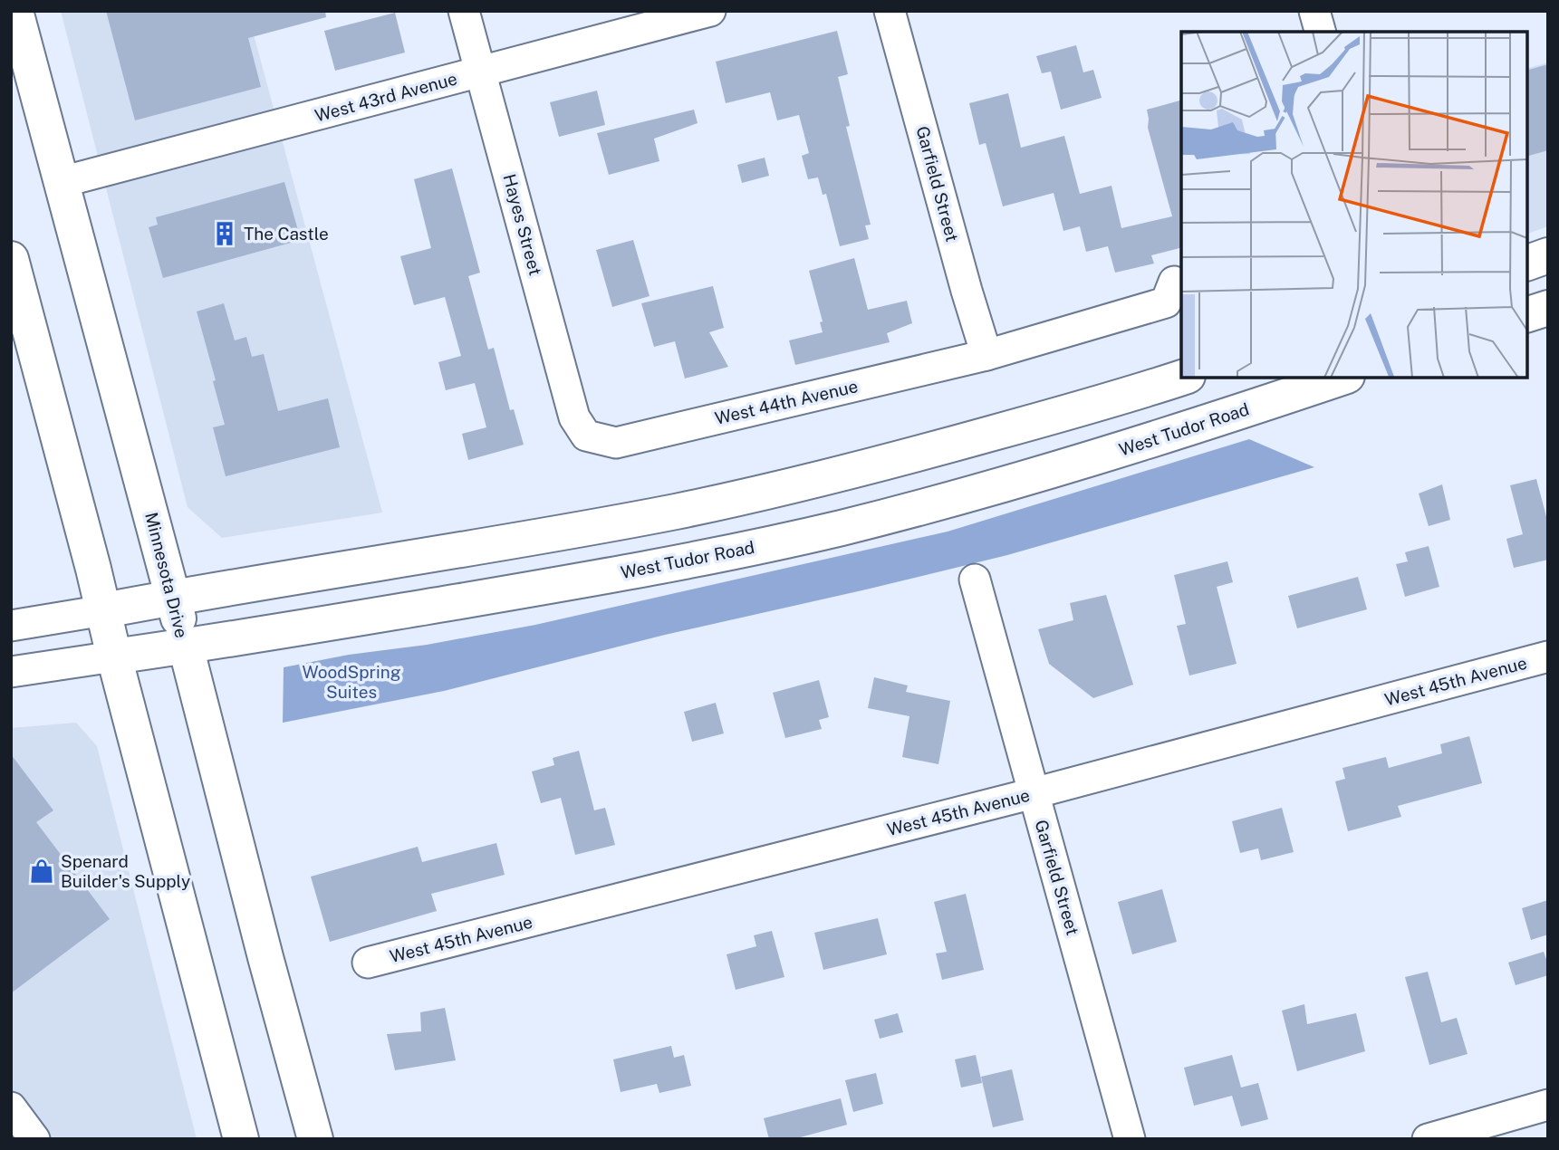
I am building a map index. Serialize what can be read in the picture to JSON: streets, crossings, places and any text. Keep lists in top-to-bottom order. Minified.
{"streets":{"main road":["West Tudor Road","Minnesota Drive"],"street":["West 43rd Avenue","Garfield Street","Hayes Street","West 44th Avenue","West 45th Avenue"]},"crossings":[["West 43rd Avenue","Hayes Street"],["West 43rd Avenue","Minnesota Drive"],["Garfield Street","West 44th Avenue"],["Garfield Street","West 45th Avenue"],["Hayes Street","West 44th Avenue"],["West Tudor Road","Minnesota Drive"]],"parks":["WoodSpring Suites"],"places":{"building":["The Castle"],"shop":["Spenard Builder's Supply"]}}
